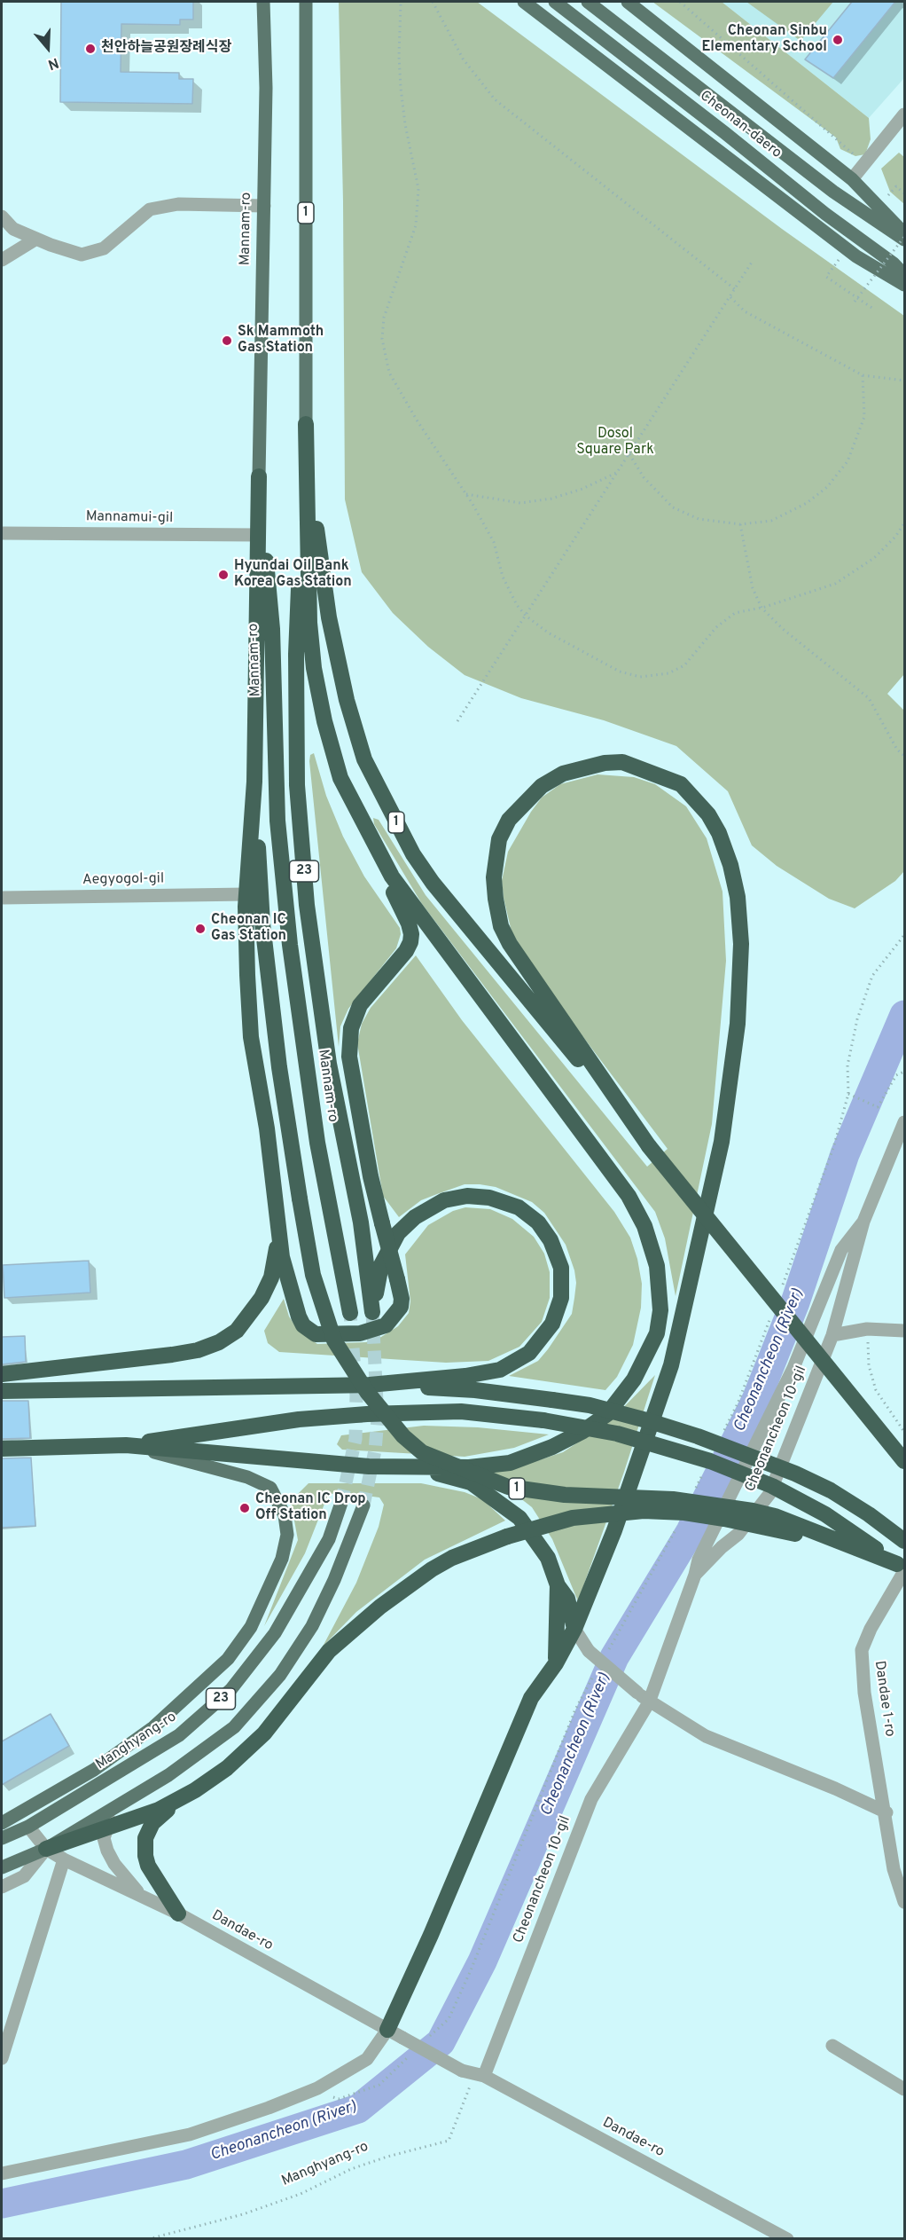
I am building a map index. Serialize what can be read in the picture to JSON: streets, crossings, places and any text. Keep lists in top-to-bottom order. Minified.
{"streets":{"highway":["1","Mannam-ro","23"],"main road":["Cheonan-daero","Manghyang-ro"],"street":["Mannamui-gil","Aegyogol-gil","Cheonancheon 10-gil","Dandae 1-ro","Dandae-ro"]},"crossings":[["1","Mannam-ro"],["1","Mannamui-gil"],["1","Dandae 1-ro"],["23","Dandae-ro"],["Cheonancheon 10-gil","Manghyang-ro"],["Cheonancheon 10-gil","Dandae-ro"],["Manghyang-ro","Dandae-ro"]],"water":["Cheonancheon (River)"],"parks":["Dosol Square Park"],"places":["Cheonan Sinbu Elementary School","천안하늘공원장례식장","Sk Mammoth Gas Station","Hyundai Oil Bank Korea Gas Station","Cheonan IC Gas Station","Cheonan IC Drop Off Station"],"north":"bottom"}
